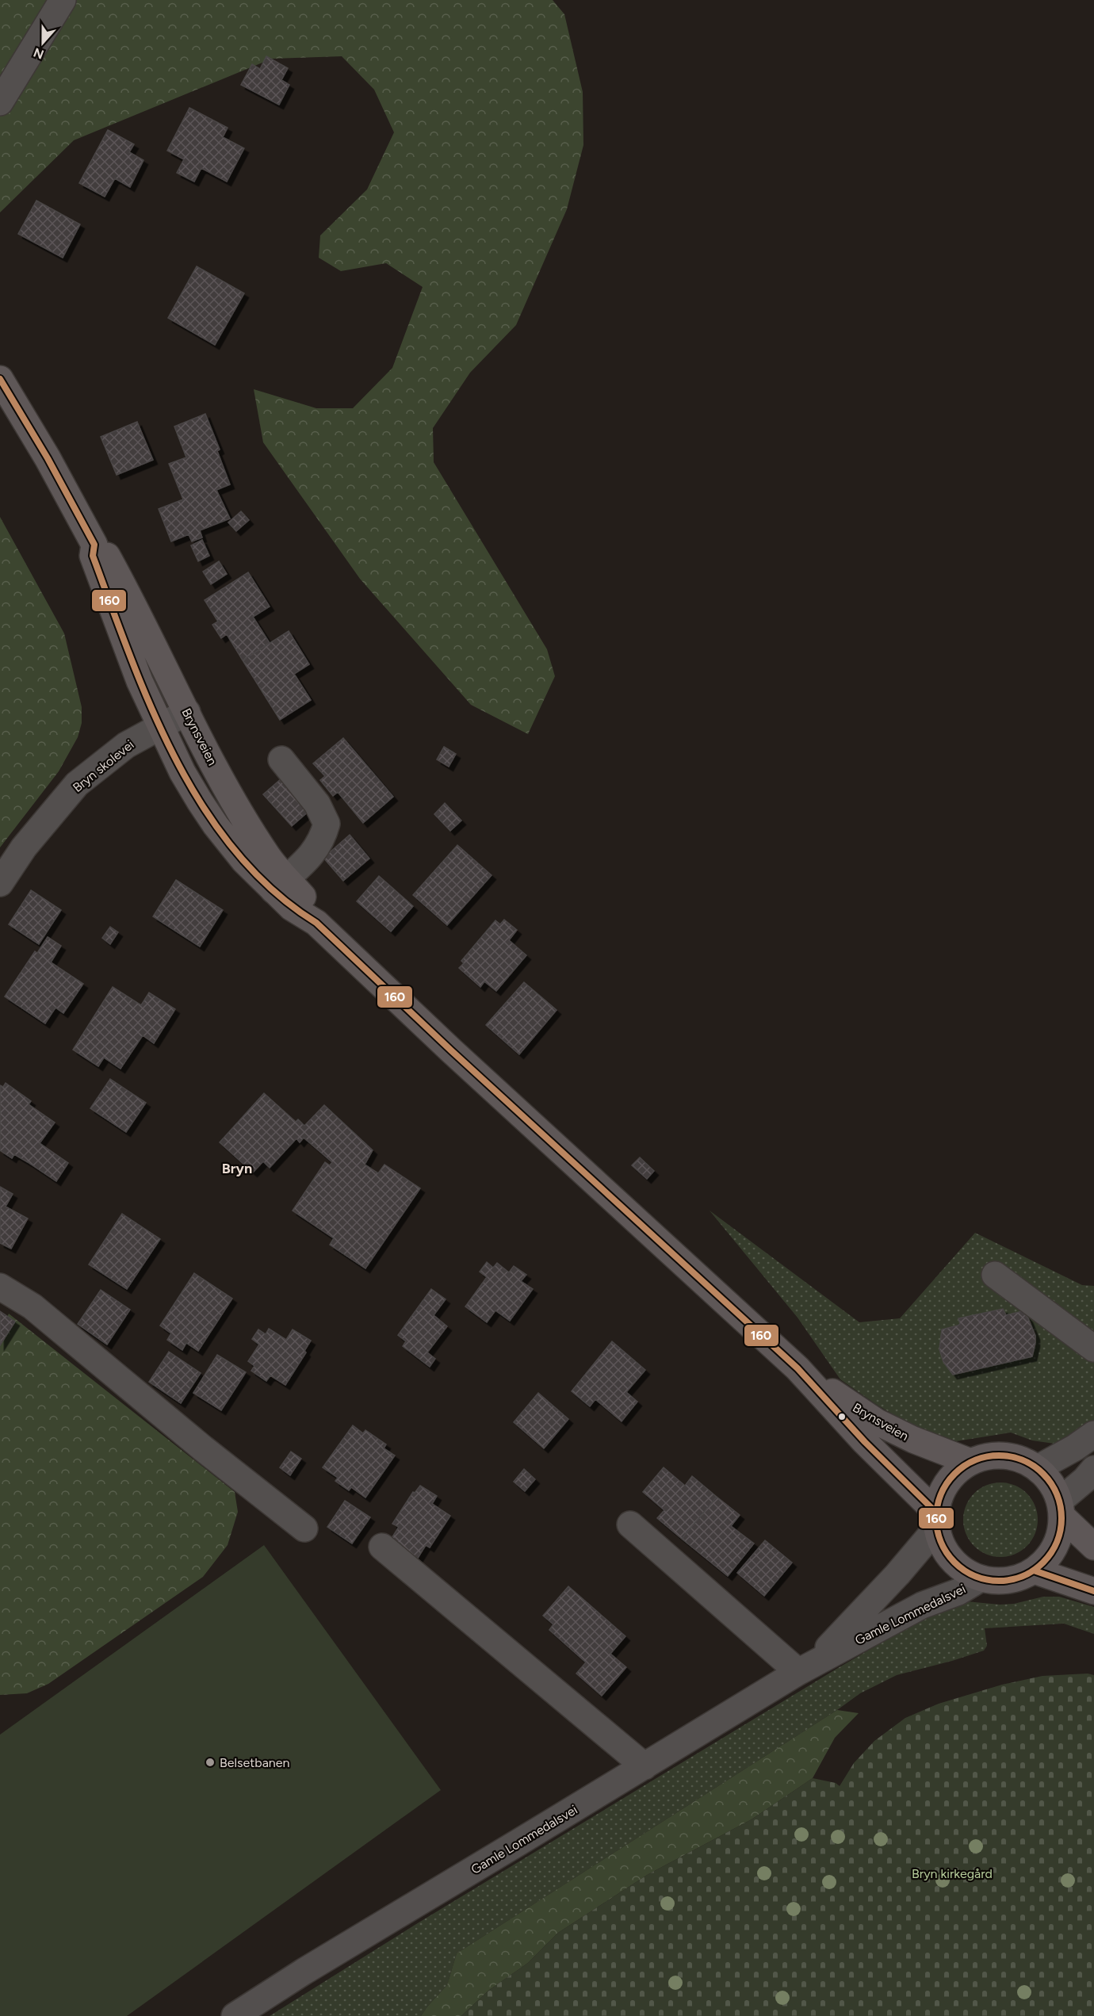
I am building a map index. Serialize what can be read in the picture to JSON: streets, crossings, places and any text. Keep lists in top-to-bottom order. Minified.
{"streets":{"main road":["Brynsveien"],"street":["Bryn skolevei","Gamle Lommedalsvei"]},"crossings":[["Brynsveien","Bryn skolevei"],["Brynsveien","Gamle Lommedalsvei"]],"districts":["Bryn"],"parks":["Bryn kirkegård"],"places":["Belsetbanen"],"lines":["transit line 160"],"north":"bottom"}
